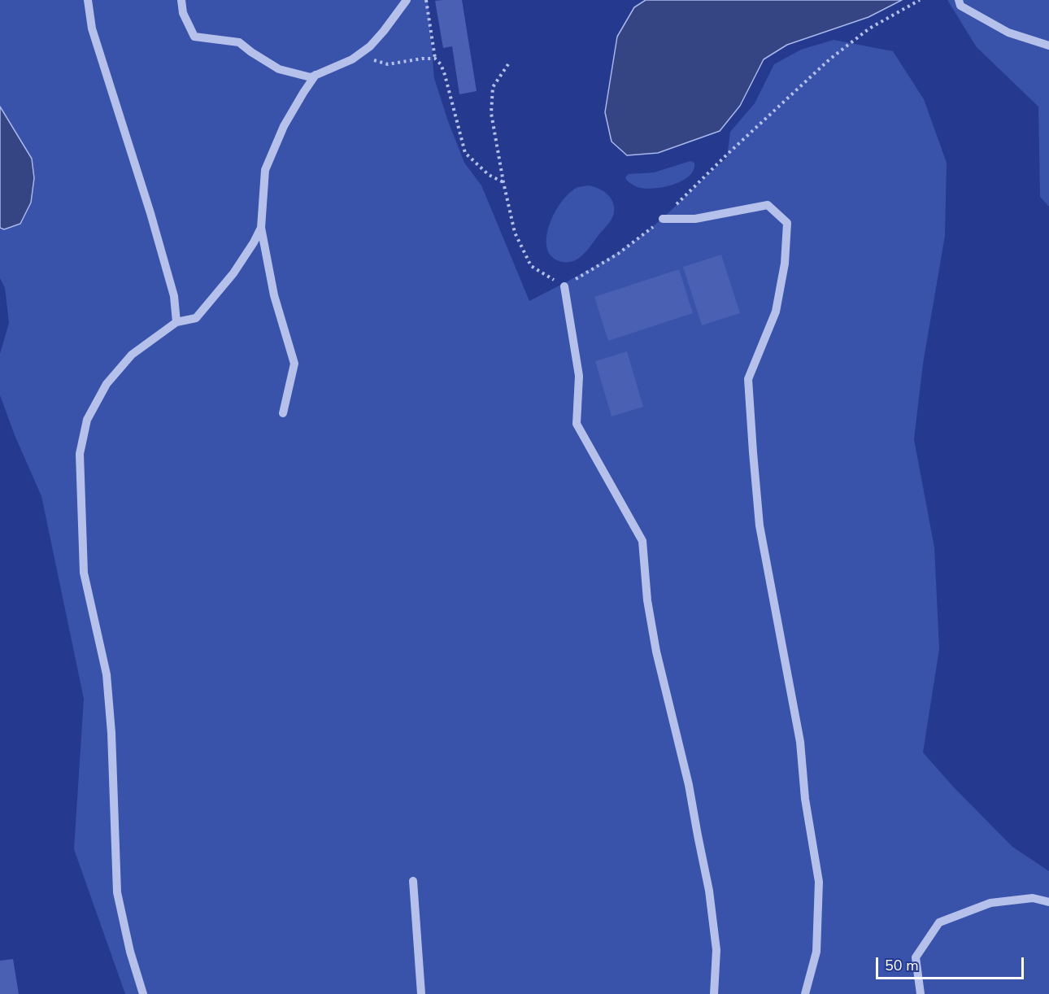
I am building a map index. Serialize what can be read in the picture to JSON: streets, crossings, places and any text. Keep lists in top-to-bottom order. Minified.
{"scale_bar":"50 m"}
